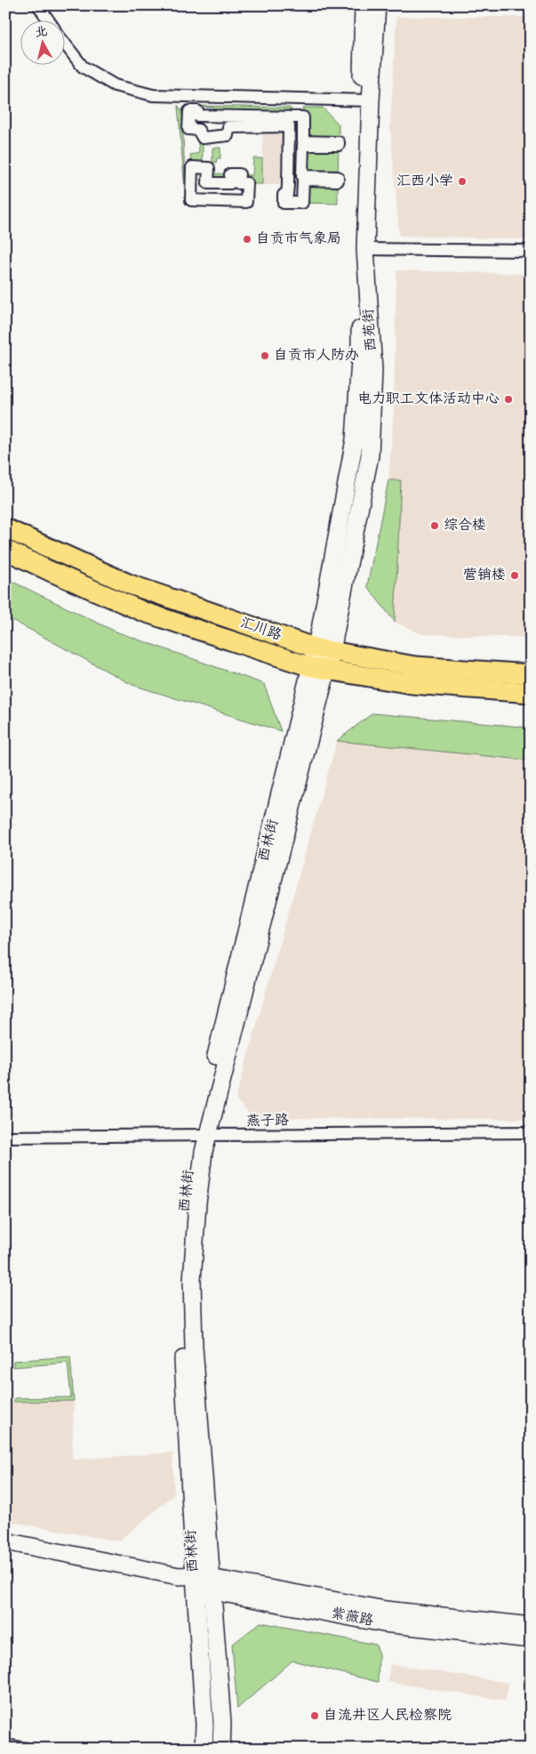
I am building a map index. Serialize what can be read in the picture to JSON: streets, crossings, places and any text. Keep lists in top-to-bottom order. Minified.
{"streets":{"main road":["西苑街","汇川路","西林街","紫薇路"],"street":["燕子路"]},"crossings":[["西苑街","汇川路"],["西苑街","西林街"],["汇川路","西林街"],["西林街","燕子路"],["西林街","紫薇路"]],"places":["汇西小学","自贡市气象局","自贡市人防办","电力职工文体活动中心","综合楼","营销楼","自流井区人民检察院"],"north":"top"}
